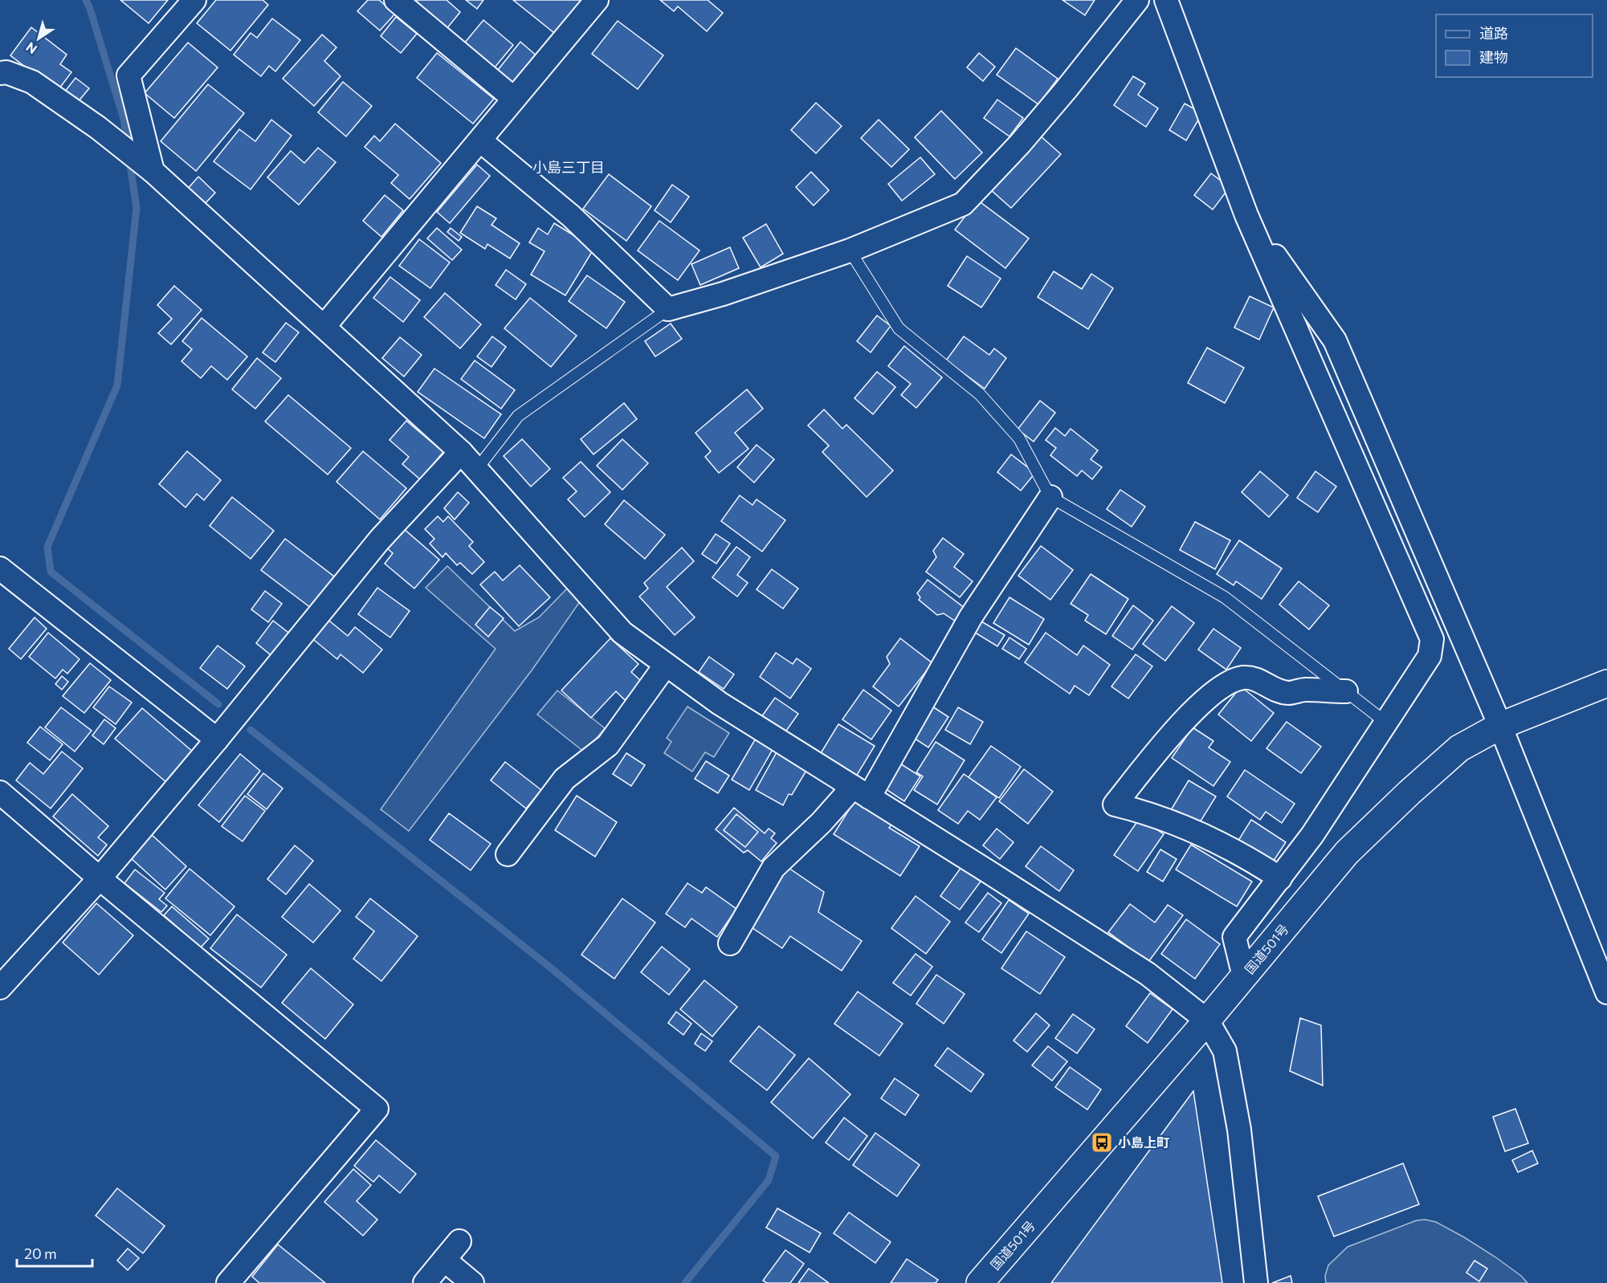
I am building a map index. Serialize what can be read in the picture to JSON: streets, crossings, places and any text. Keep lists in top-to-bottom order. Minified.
{"streets":{"highway":["国道501号"]},"districts":["小島三丁目"],"places":{"bus stop":["小島上町"]},"legend":["道路","建物"],"scale_bar":"20 m","north":"bottom left"}
